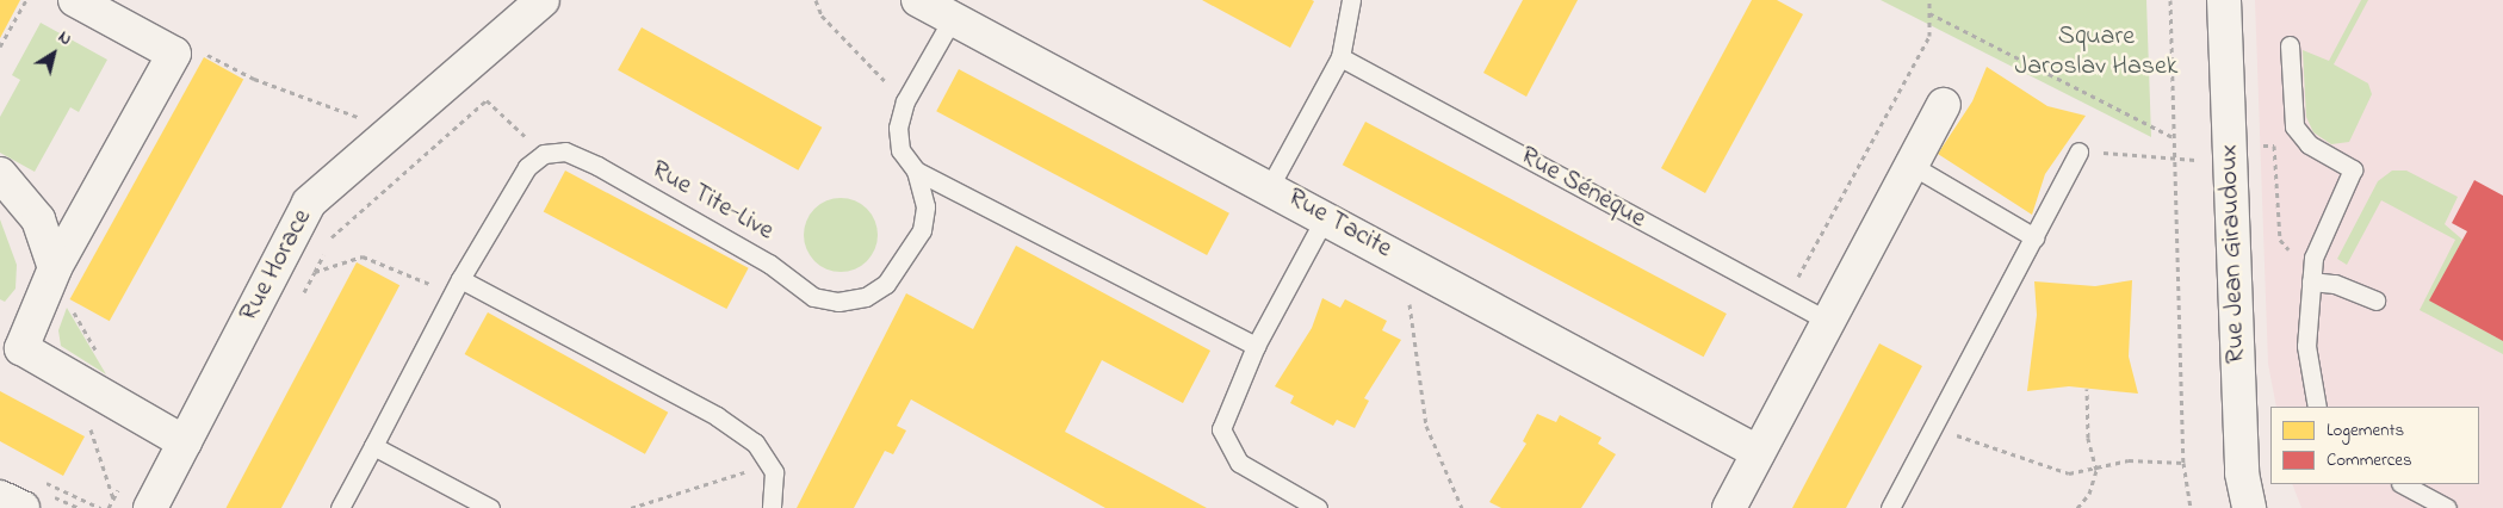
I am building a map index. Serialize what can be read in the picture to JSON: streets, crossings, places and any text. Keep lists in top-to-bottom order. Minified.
{"streets":{"street":["Rue Tacite","Rue Jean Giraudoux","Rue Horace"],"lane":["Rue Sénèque","Rue Tite-Live"]},"crossings":[["Rue Tite-Live","Rue Tacite"]],"parks":["Square Jaroslav Hasek"],"legend":["Logements","Commerces"],"north":"top right"}
